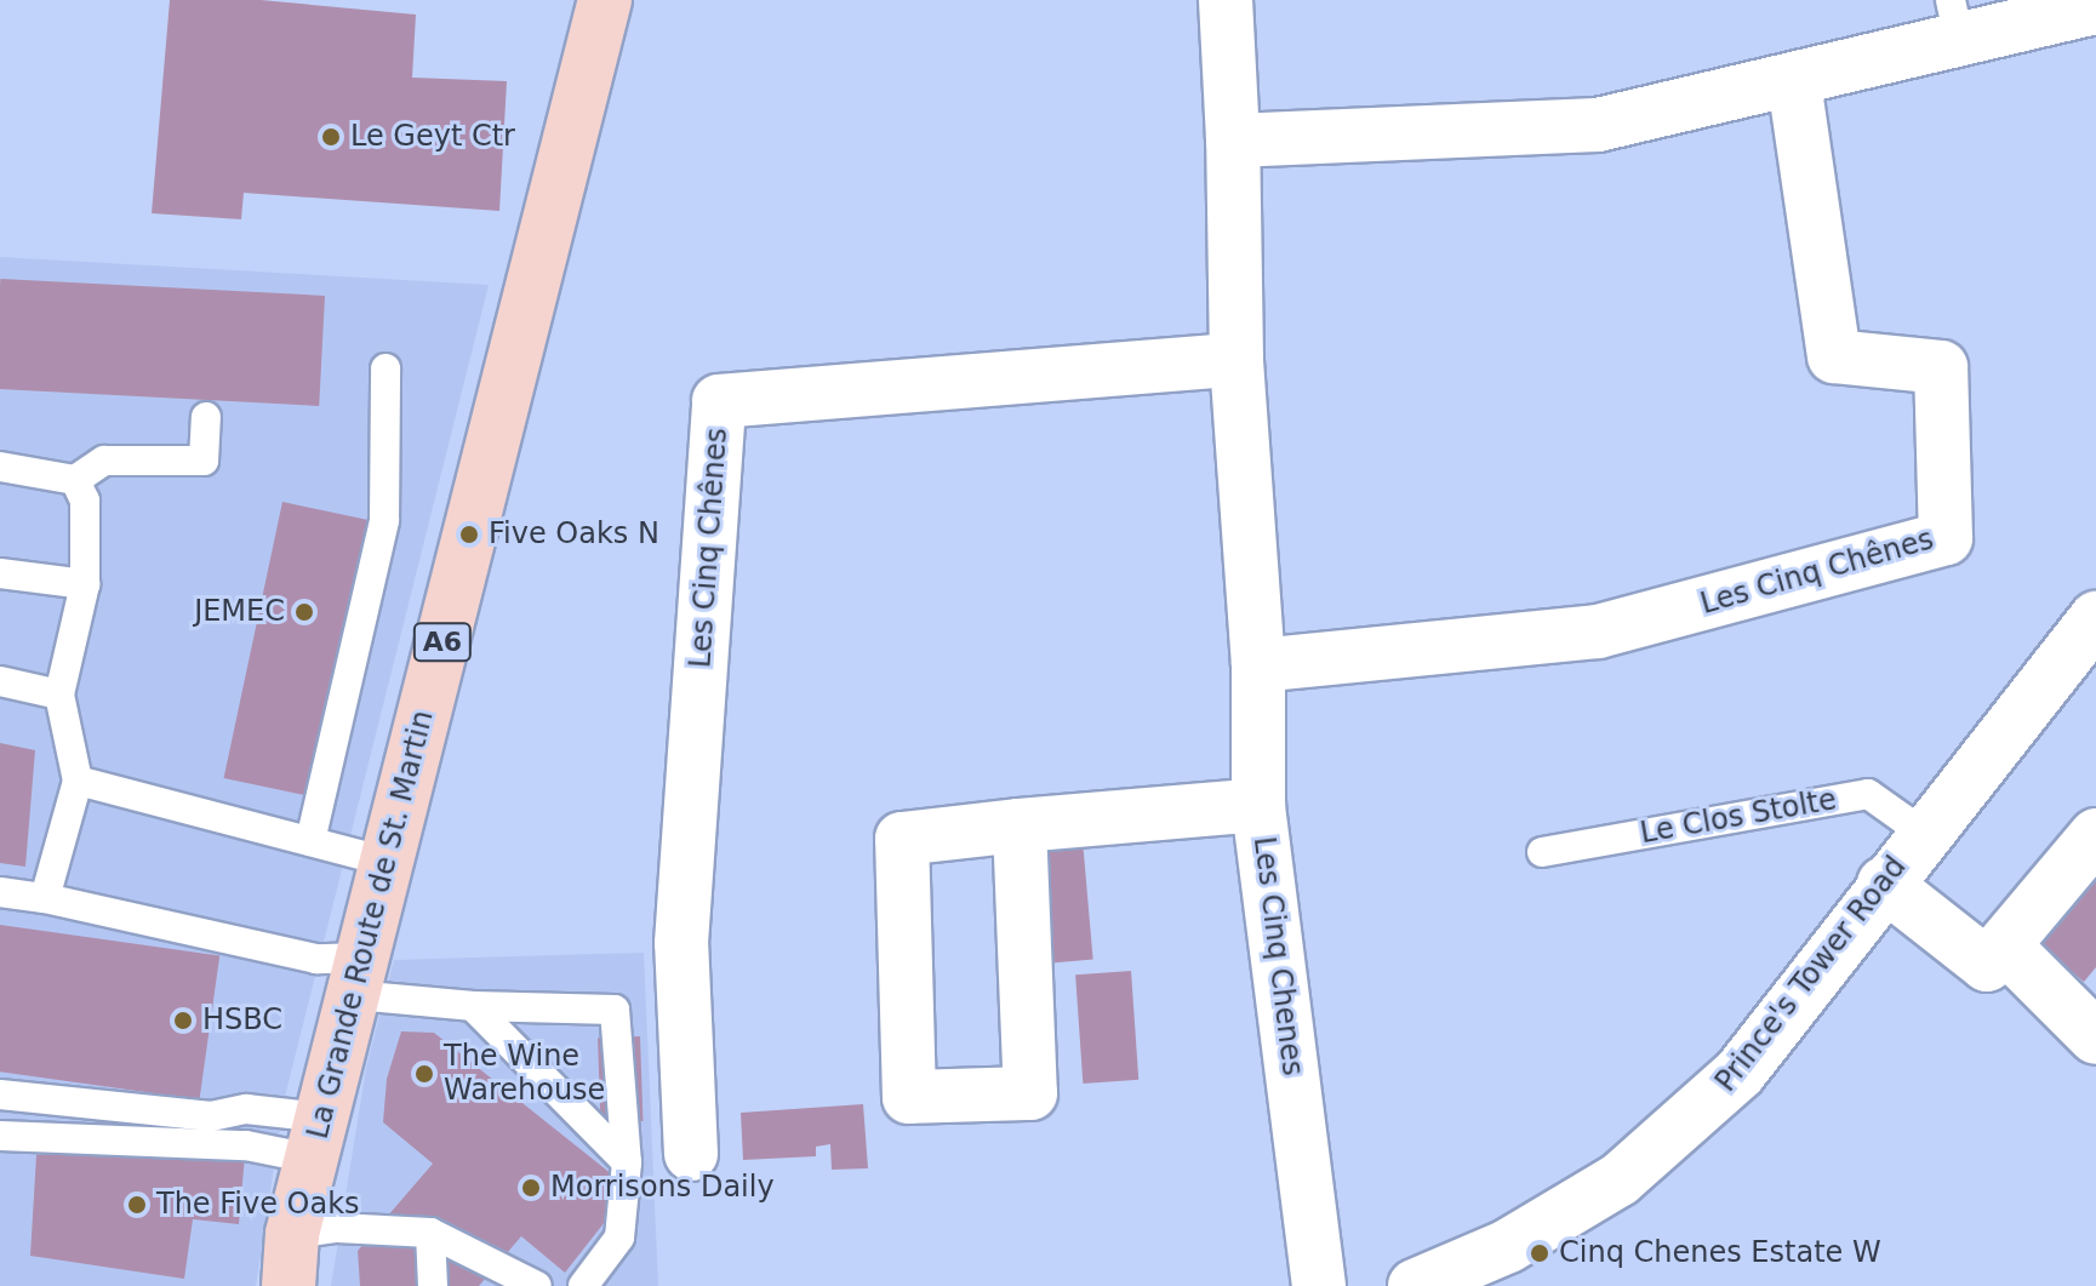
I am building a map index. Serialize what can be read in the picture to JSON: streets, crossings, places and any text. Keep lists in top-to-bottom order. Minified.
{"streets":{"main road":["A6","La Grande Route de St. Martin"],"street":["Les Cinq Chênes","Les Cinq Chenes","Prince's Tower Road"],"lane":["Le Clos Stolte"]},"crossings":[["Le Clos Stolte","Prince's Tower Road"]],"places":["Le Geyt Ctr","Five Oaks N","JEMEC","HSBC","The Wine Warehouse","Morrisons Daily","The Five Oaks","Cinq Chenes Estate W"]}
